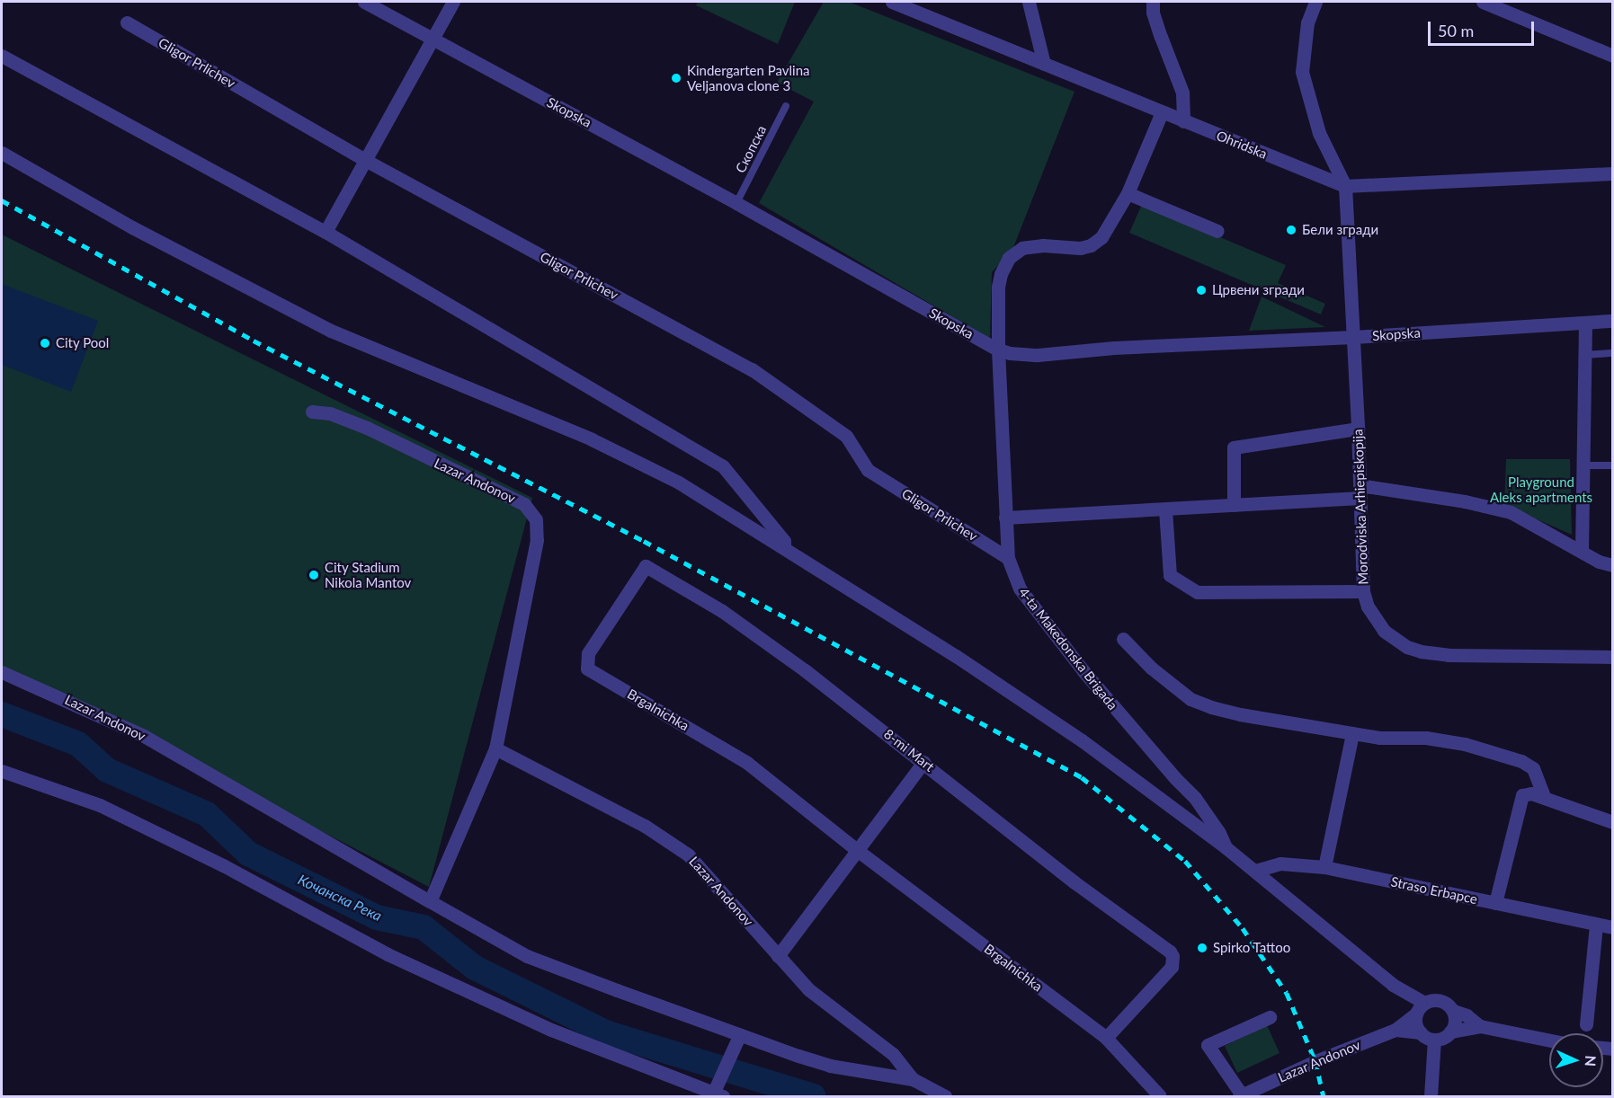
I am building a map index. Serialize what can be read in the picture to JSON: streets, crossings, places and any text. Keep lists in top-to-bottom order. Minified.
{"streets":{"street":["Gligor Prlichev","Skopska","Ohridska","Lazar Andonov","Morodviska Arhiepiskopija","4-ta Makedonska Brigada","Brgalnichka","8-mi Mart","Straso Erbapce"],"lane":["Скопска"]},"crossings":[["Gligor Prlichev","4-ta Makedonska Brigada"],["Skopska","Скопска"],["Skopska","Morodviska Arhiepiskopija"],["Skopska","4-ta Makedonska Brigada"],["Ohridska","Morodviska Arhiepiskopija"],["Ohridska","4-ta Makedonska Brigada"],["Brgalnichka","8-mi Mart"]],"water":["Кочанска Река"],"parks":["Playground Aleks apartments"],"places":["Kindergarten Pavlina Veljanova clone 3","Бели згради","Црвени згради","City Pool","City Stadium Nikola Mantov","Spirko Tattoo"],"scale_bar":"50 m","north":"right"}
